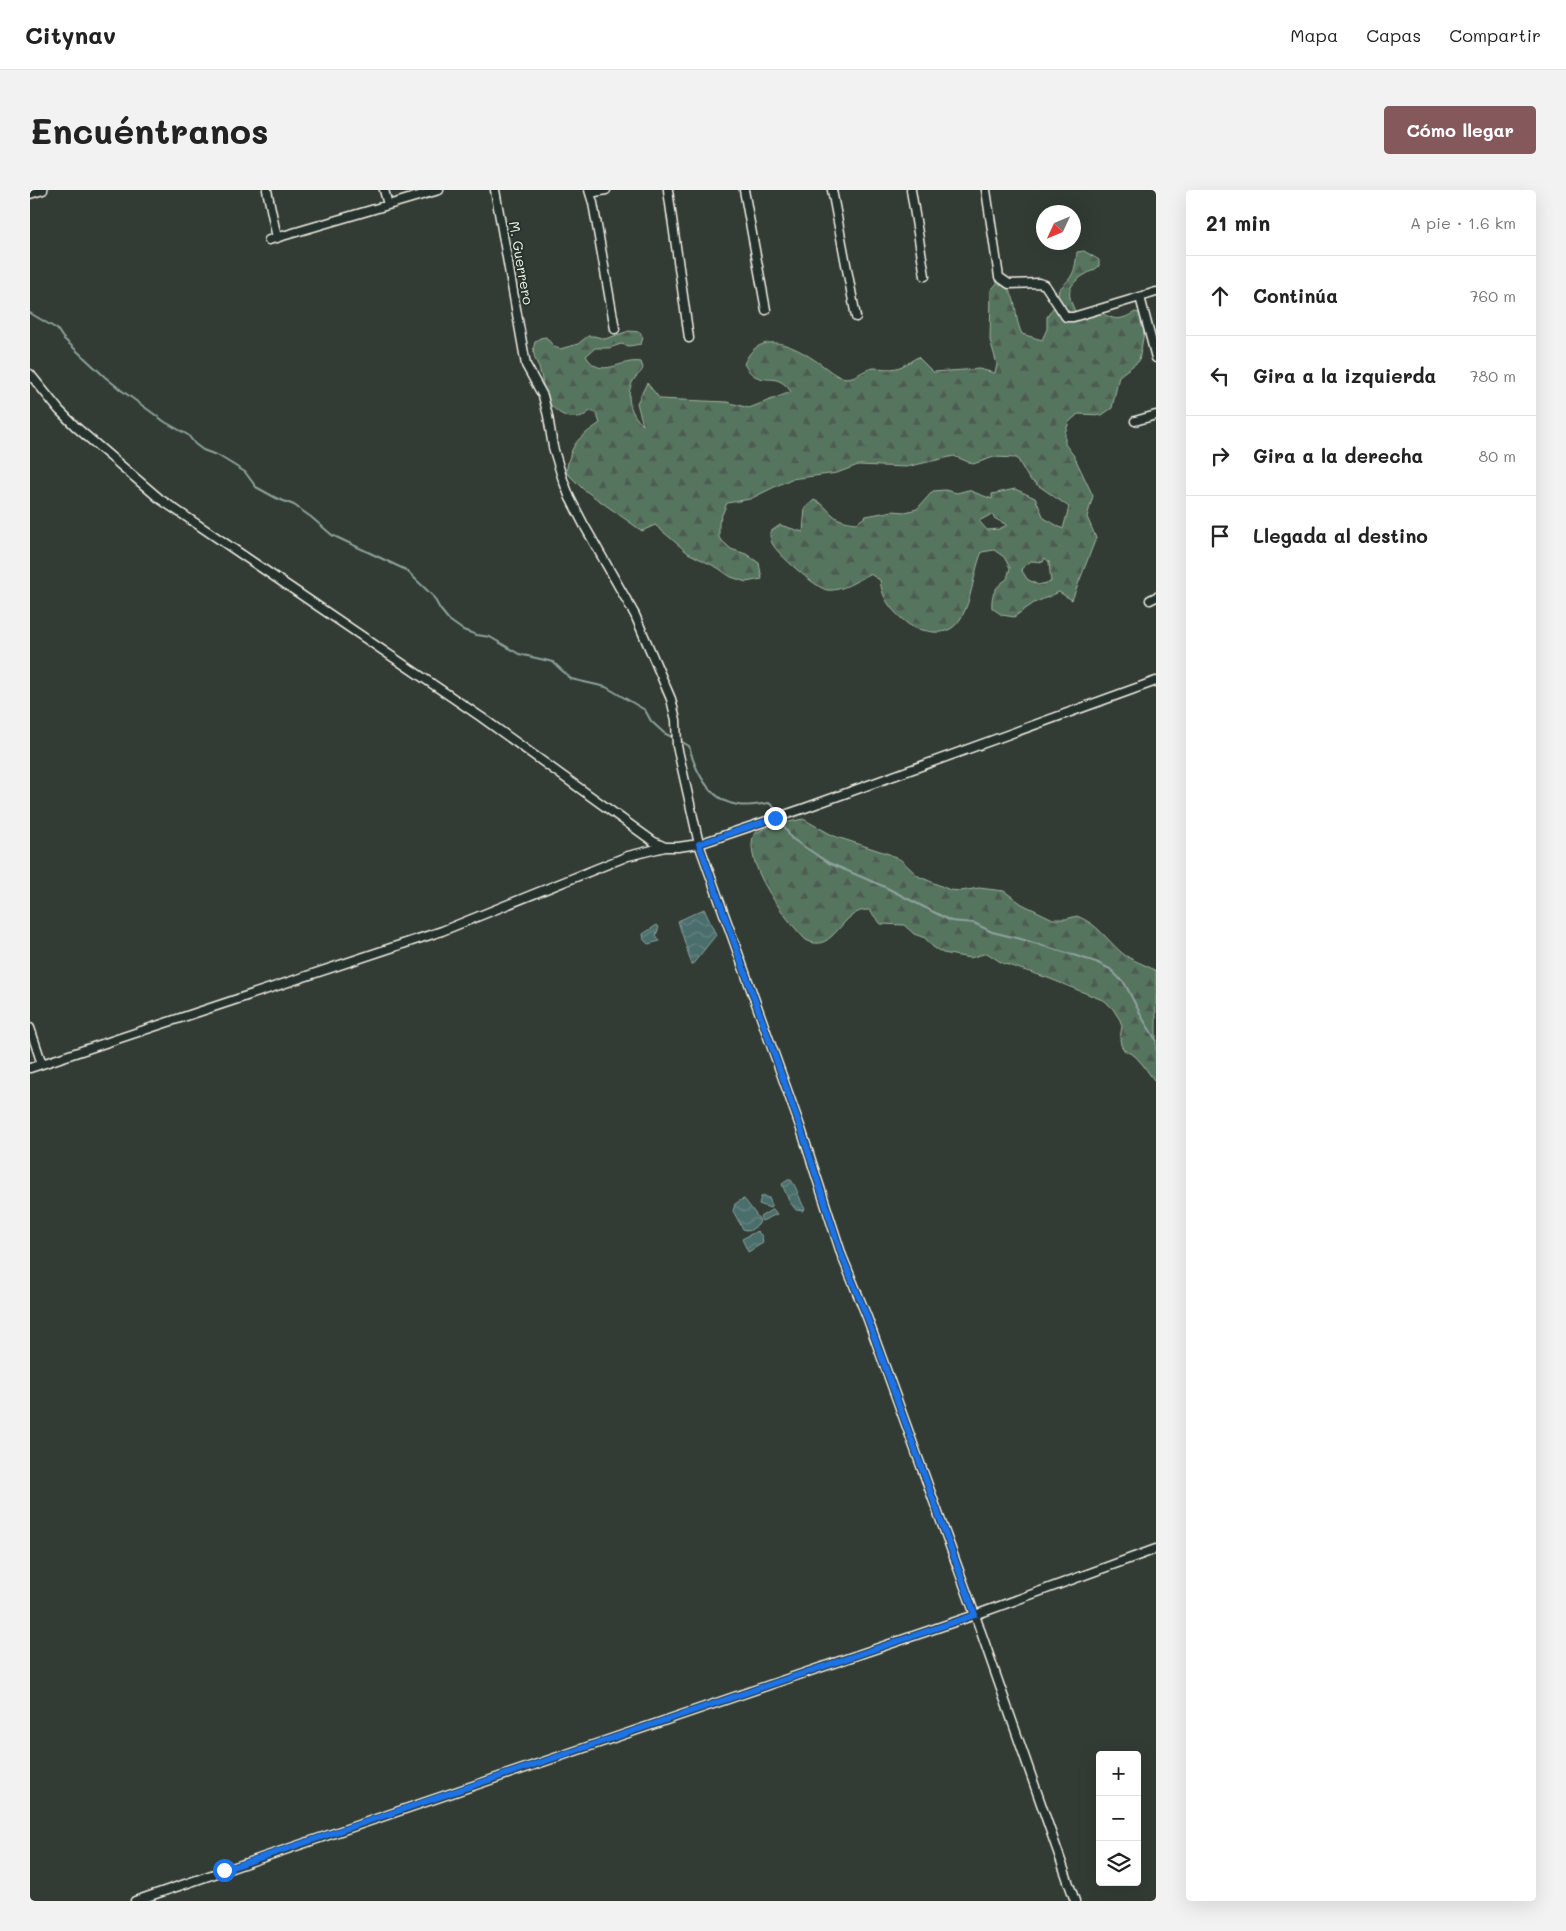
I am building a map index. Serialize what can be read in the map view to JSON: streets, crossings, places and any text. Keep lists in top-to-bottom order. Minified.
{"streets":{"street":["M. Guerrero"]},"north":"bottom left","page":{"header":"Citynav","nav":["Mapa","Capas","Compartir"],"buttons":"Cómo llegar","title":"Encuéntranos","heading":["21 min","A pie · 1.6 km"],"list":[["Continúa","760 m"],["Gira a la izquierda","780 m"],["Gira a la derecha","80 m"],"Llegada al destino"],"map_buttons":["+","−"]}}
